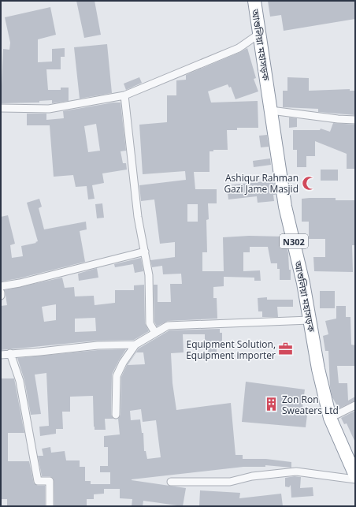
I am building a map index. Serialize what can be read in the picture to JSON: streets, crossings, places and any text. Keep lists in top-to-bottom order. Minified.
{"streets":{"highway":["আশুলিয়া মহাসড়ক","N302"]},"places":{"mosque":["Ashiqur Rahman Gazi Jame Masjid"],"office":["Equipment Solution, Equipment importer"],"building":["Zon Ron Sweaters Ltd"]}}
